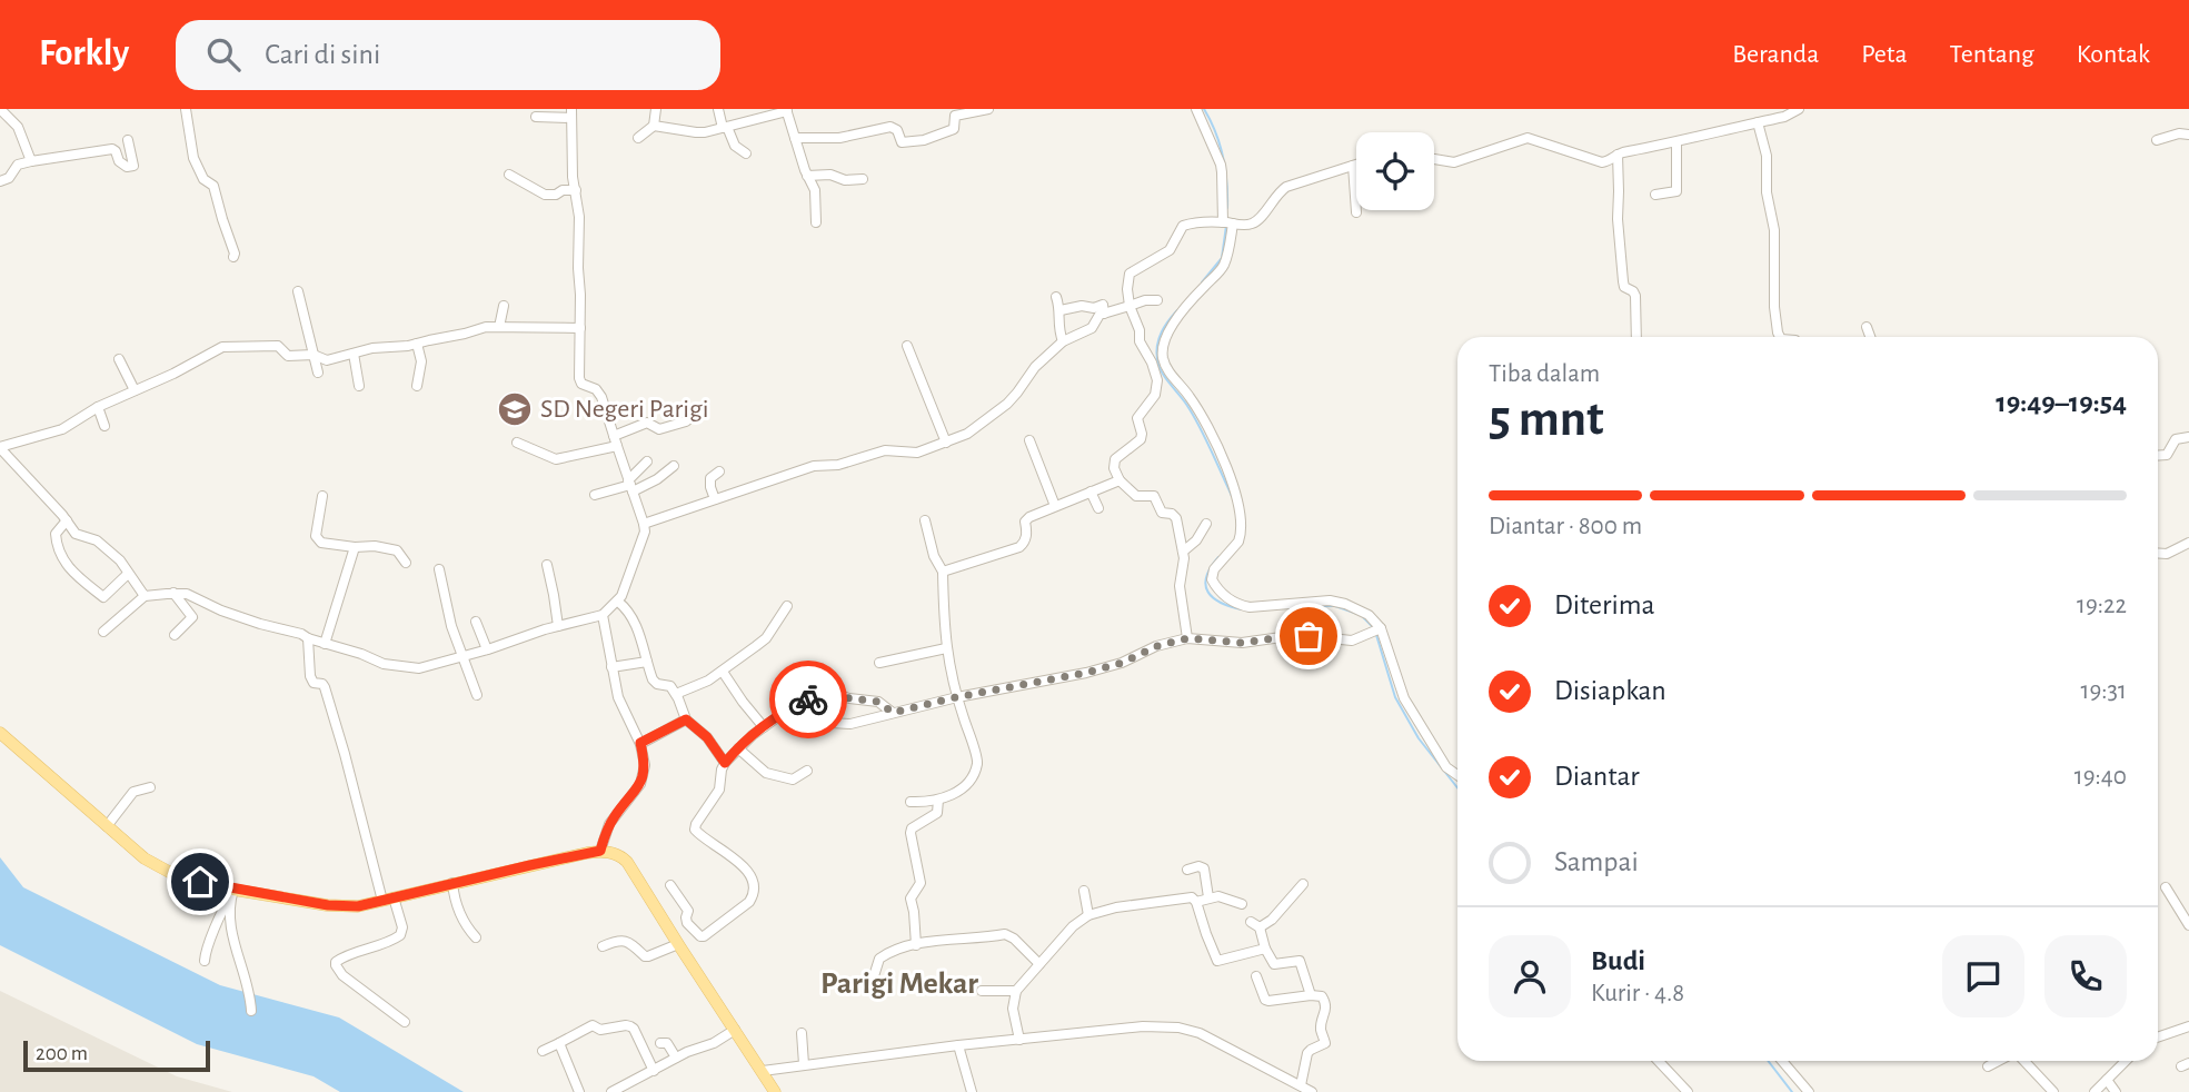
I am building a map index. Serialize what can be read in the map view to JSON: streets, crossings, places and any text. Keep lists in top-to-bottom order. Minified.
{"districts":["Parigi Mekar"],"places":{"school or university":["SD Negeri Parigi"]},"scale_bar":"200 m","page":{"header":"Forkly","search":"Cari di sini","nav":["Beranda","Peta","Tentang","Kontak"],"heading":["5 mnt","Tiba dalam","19:49–19:54"],"panel":["Budi","Kurir · 4.8"],"bar":"Diantar · 800 m","list":[["Diterima","19:22"],["Disiapkan","19:31"],["Diantar","19:40"],"Sampai"],"scale":"200 m"}}
